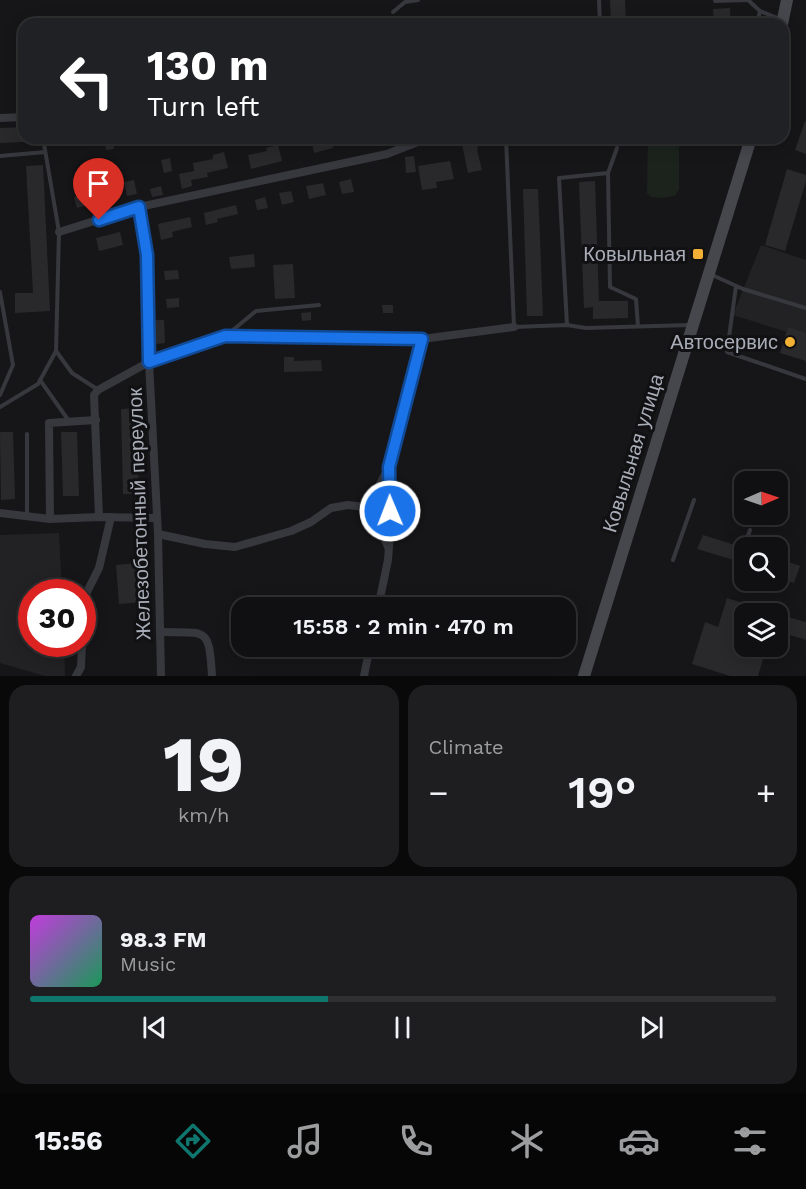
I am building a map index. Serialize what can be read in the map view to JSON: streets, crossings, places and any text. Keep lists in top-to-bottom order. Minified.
{"streets":{"main road":["Ковыльная улица"],"street":["Железобетонный переулок"]},"places":{"transit":["Ковыльная"],"other":["Автосервис"]},"north":"right","page":{"turn":["130 m","Turn left"],"limit":"30","trip":"15:58 · 2 min · 470 m","tile":[["19","km/h"],"Climate"],"heat":["−","19°","+"],"song":["98.3 FM","Music"],"tabs":"15:56"}}
